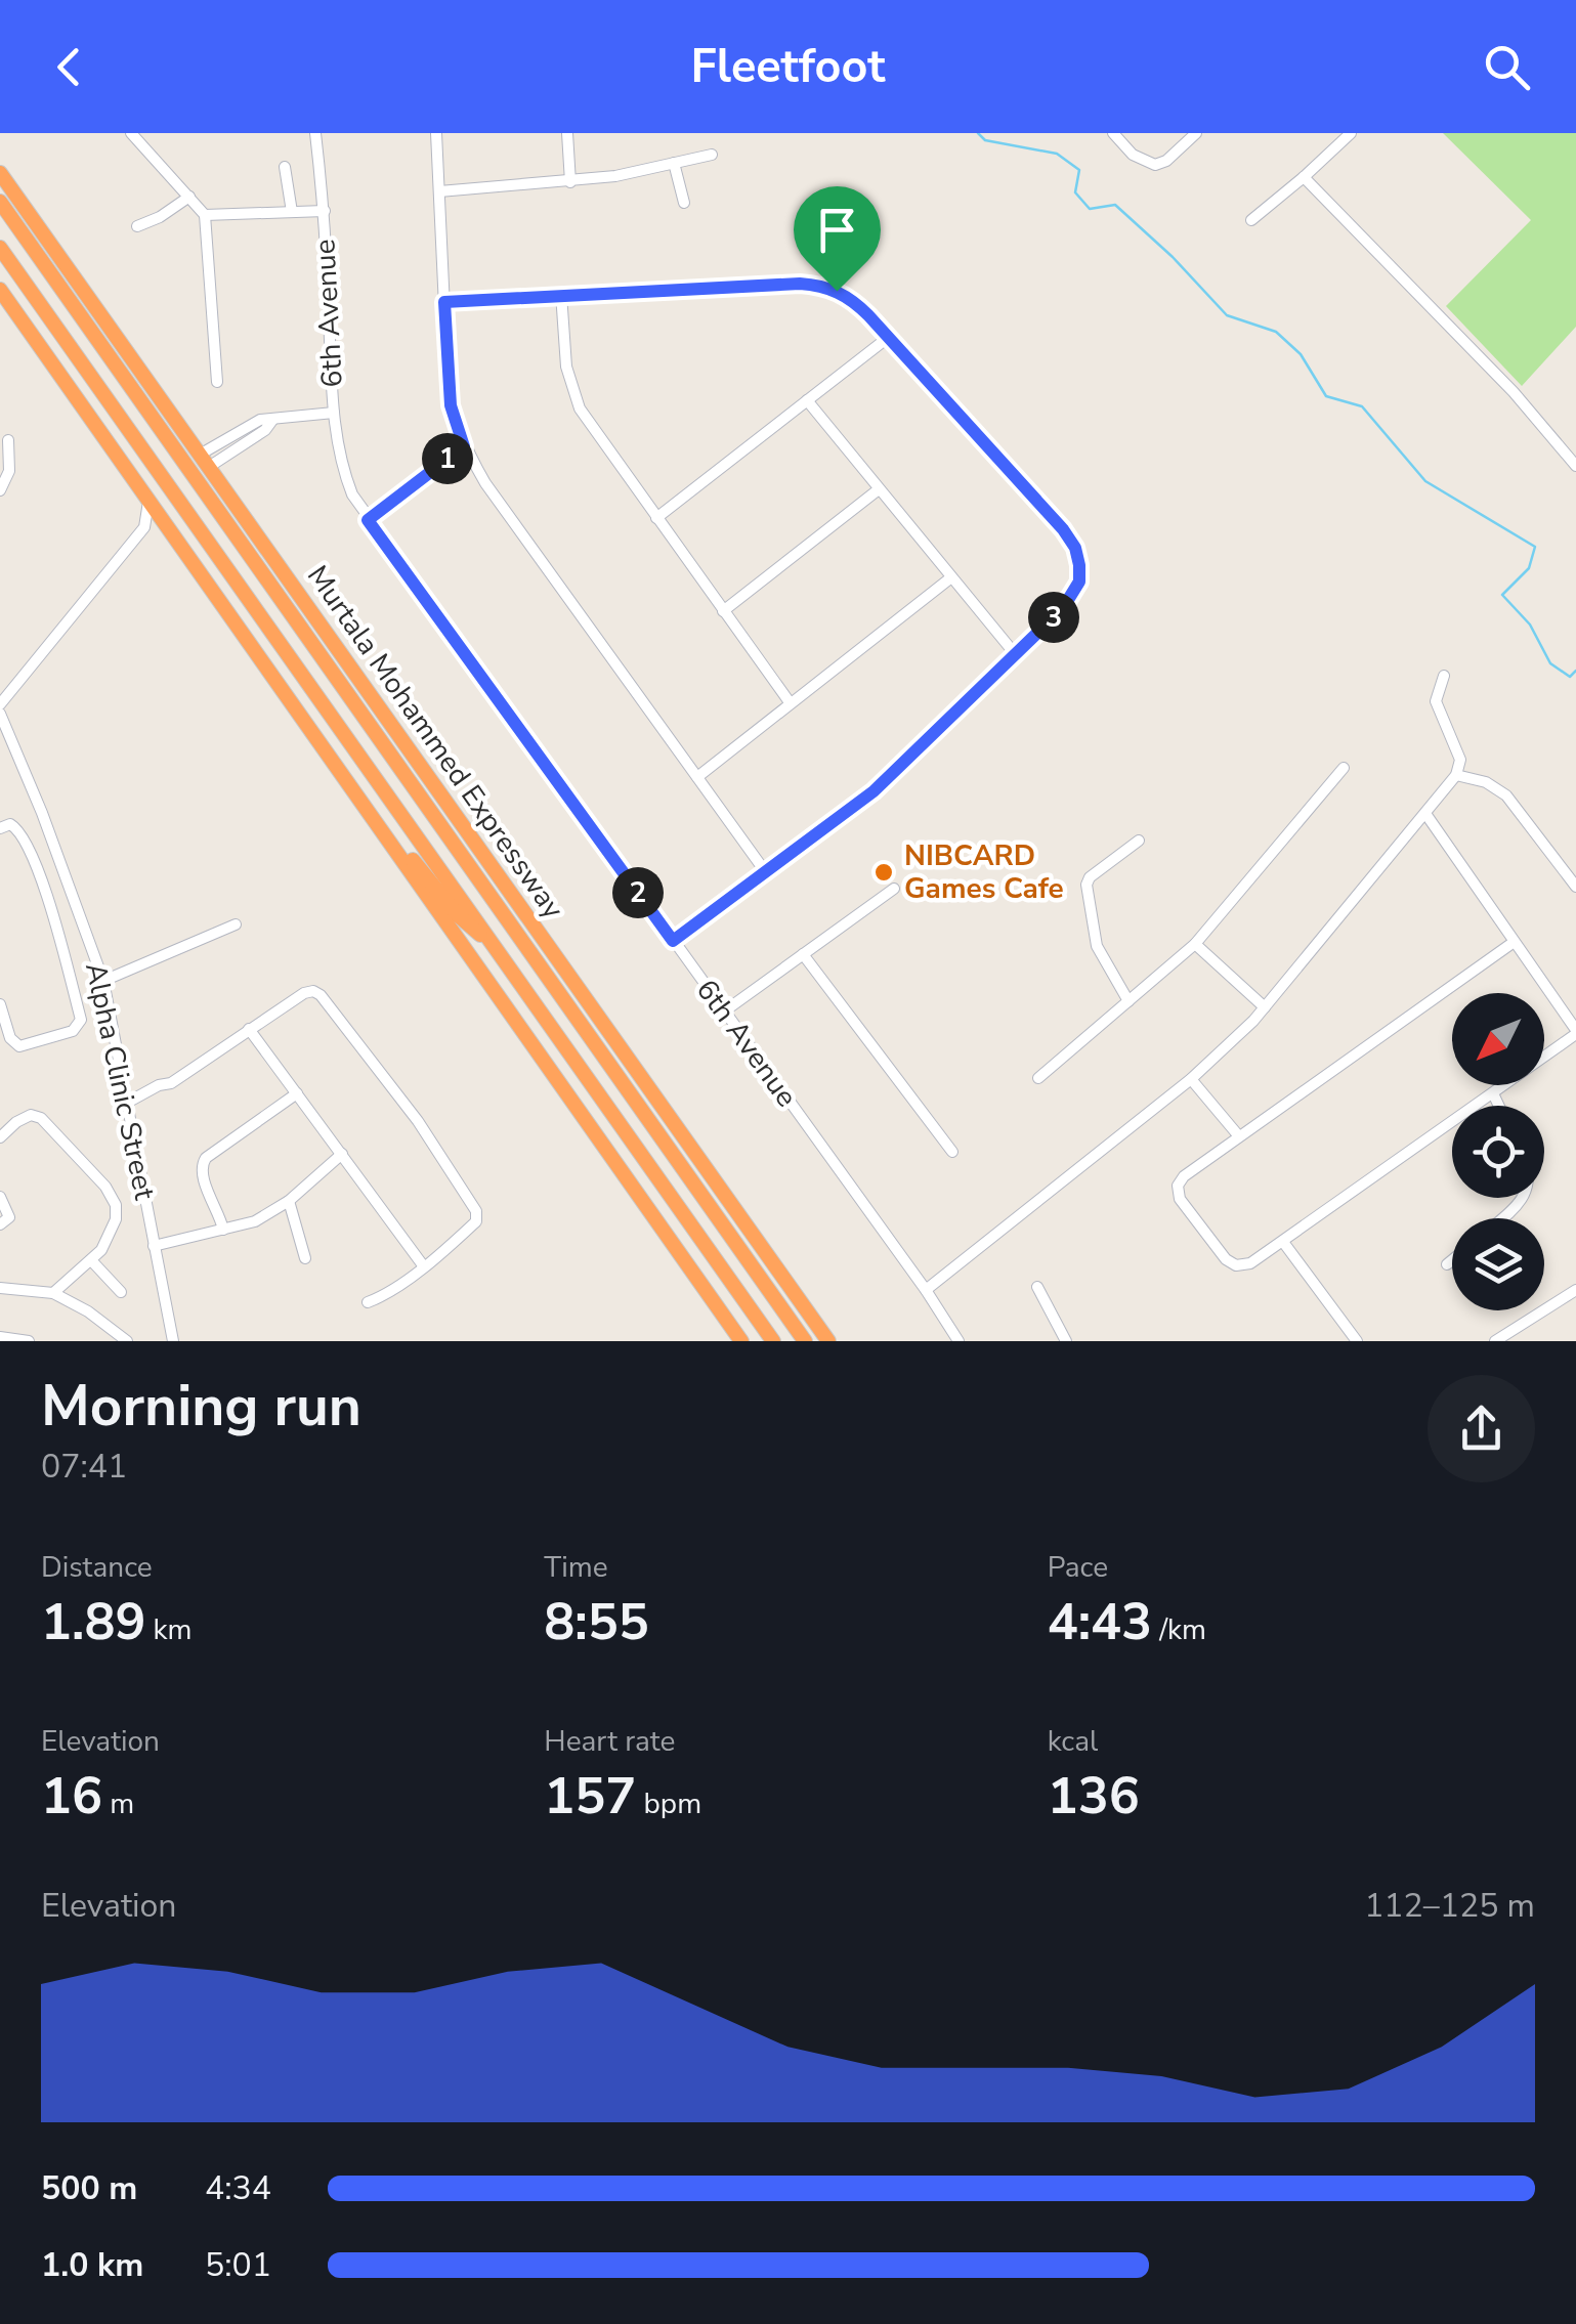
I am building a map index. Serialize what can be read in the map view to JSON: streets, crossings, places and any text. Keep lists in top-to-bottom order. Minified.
{"streets":{"highway":["Murtala Mohammed Expressway"],"street":["6th Avenue","Alpha Clinic Street"]},"places":["NIBCARD Games Cafe"],"north":"bottom left","page":{"header":"Fleetfoot","pins":["1","3","2"],"heading":["Morning run","07:41"],"stats":[["Distance","1.89 km"],["Time","8:55"],["Pace","4:43 /km"],["Elevation","16 m"],["Heart rate","157 bpm"],["kcal","136"]],"chart":["Elevation","112–125 m"],"list":[{"name":"500 m","note":"4:34"},{"name":"1.0 km","note":"5:01"}]}}
